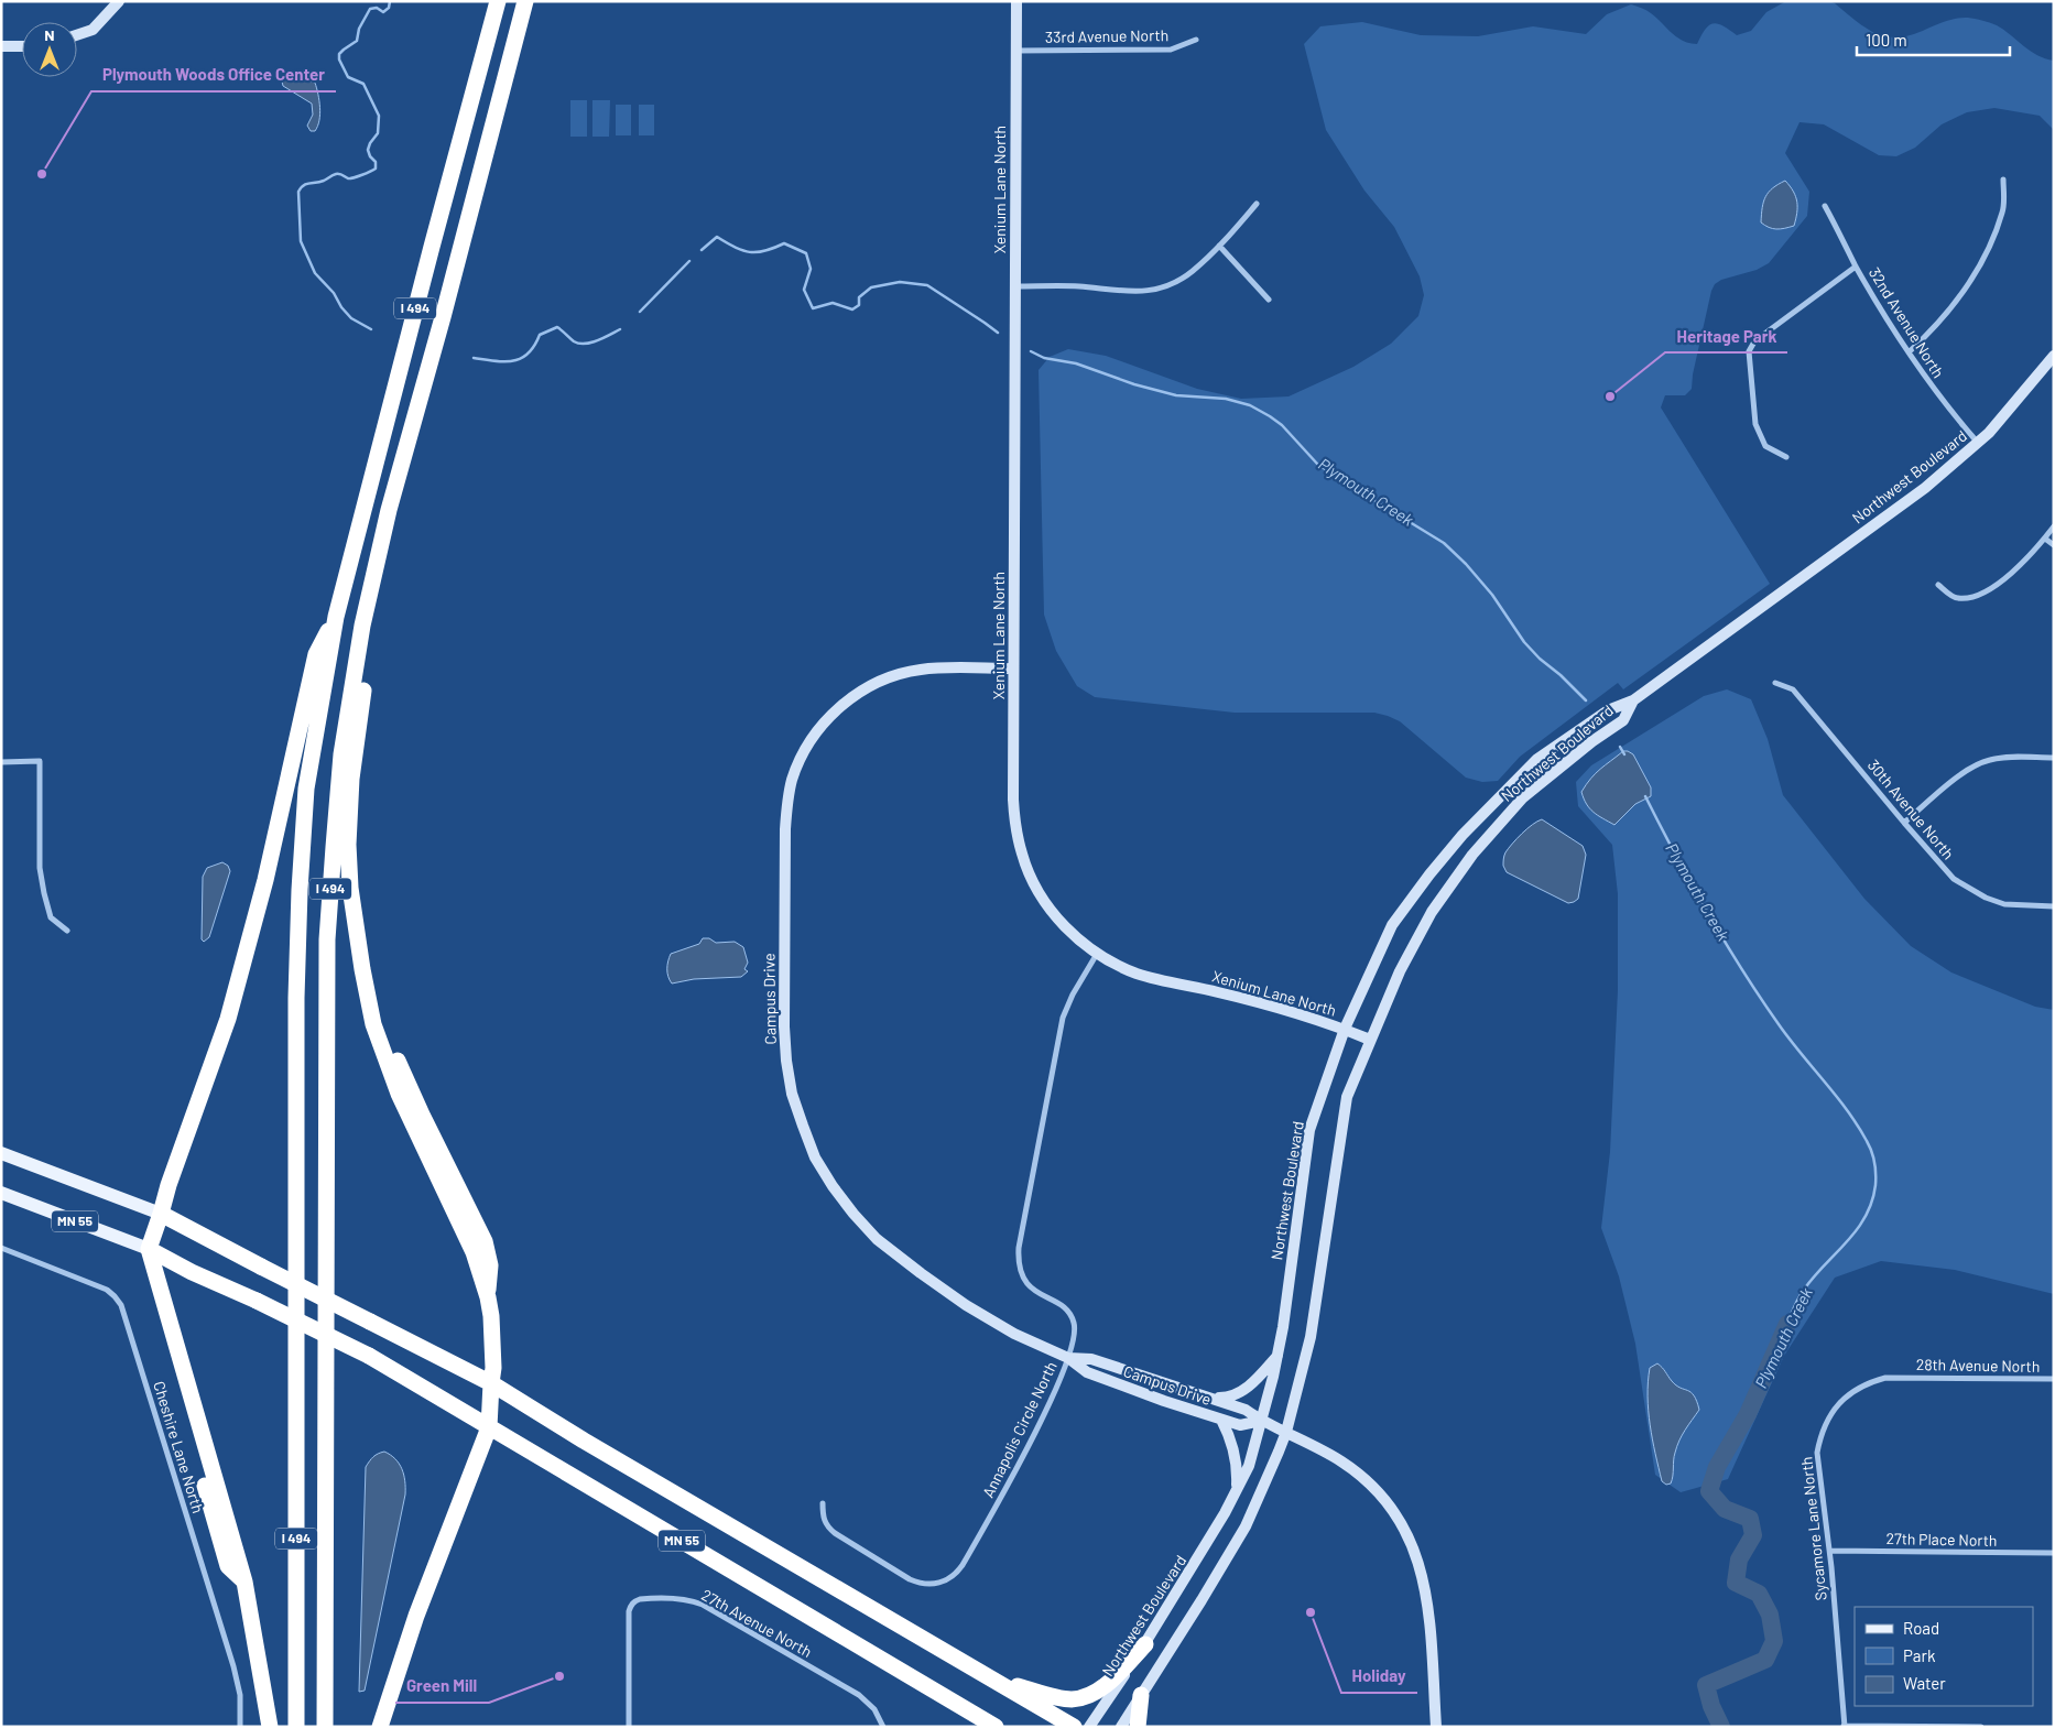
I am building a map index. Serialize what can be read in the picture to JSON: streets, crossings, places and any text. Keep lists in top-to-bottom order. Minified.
{"streets":{"highway":["I 494","MN 55"],"street":["33rd Avenue North","Xenium Lane North","32nd Avenue North","Northwest Boulevard","30th Avenue North","Campus Drive","28th Avenue North","Annapolis Circle North","Cheshire Lane North","Sycamore Lane North","27th Place North","27th Avenue North"]},"crossings":[["33rd Avenue North","Xenium Lane North"],["Xenium Lane North","Northwest Boulevard"],["Xenium Lane North","Campus Drive"],["Xenium Lane North","Annapolis Circle North"],["32nd Avenue North","Northwest Boulevard"],["Northwest Boulevard","Campus Drive"],["Campus Drive","Annapolis Circle North"],["28th Avenue North","Sycamore Lane North"],["Sycamore Lane North","27th Place North"]],"water":["Plymouth Creek"],"places":["Plymouth Woods Office Center","Heritage Park","Holiday","Green Mill"],"legend":["Road","Park","Water"],"scale_bar":"100 m","north":"top"}
